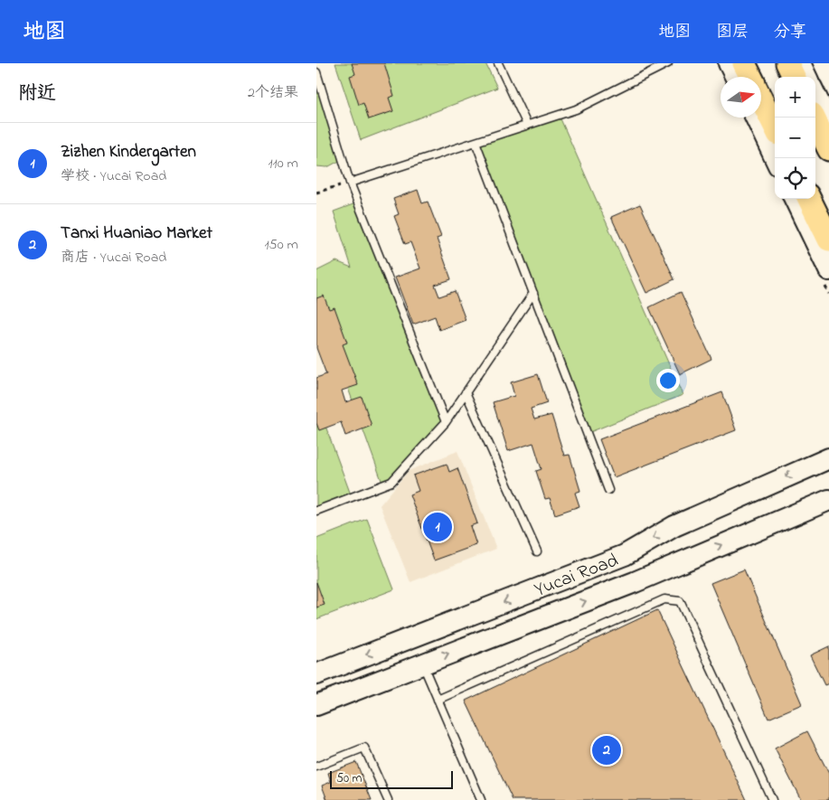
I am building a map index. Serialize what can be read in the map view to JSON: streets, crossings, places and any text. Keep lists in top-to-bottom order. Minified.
{"streets":{"street":["Yucai Road"]},"scale_bar":"50 m","north":"right","page":{"header":"地图","nav":["地图","图层","分享"],"heading":["附近","2个结果"],"map_buttons":["+","−"],"list":[{"mark":"1","name":"Zizhen Kindergarten","note":"学校 · Yucai Road","value":"110 m"},{"mark":"2","name":"Tanxi Huaniao Market","note":"商店 · Yucai Road","value":"150 m"}],"pins":["1","2"],"scale":"50 m"}}
